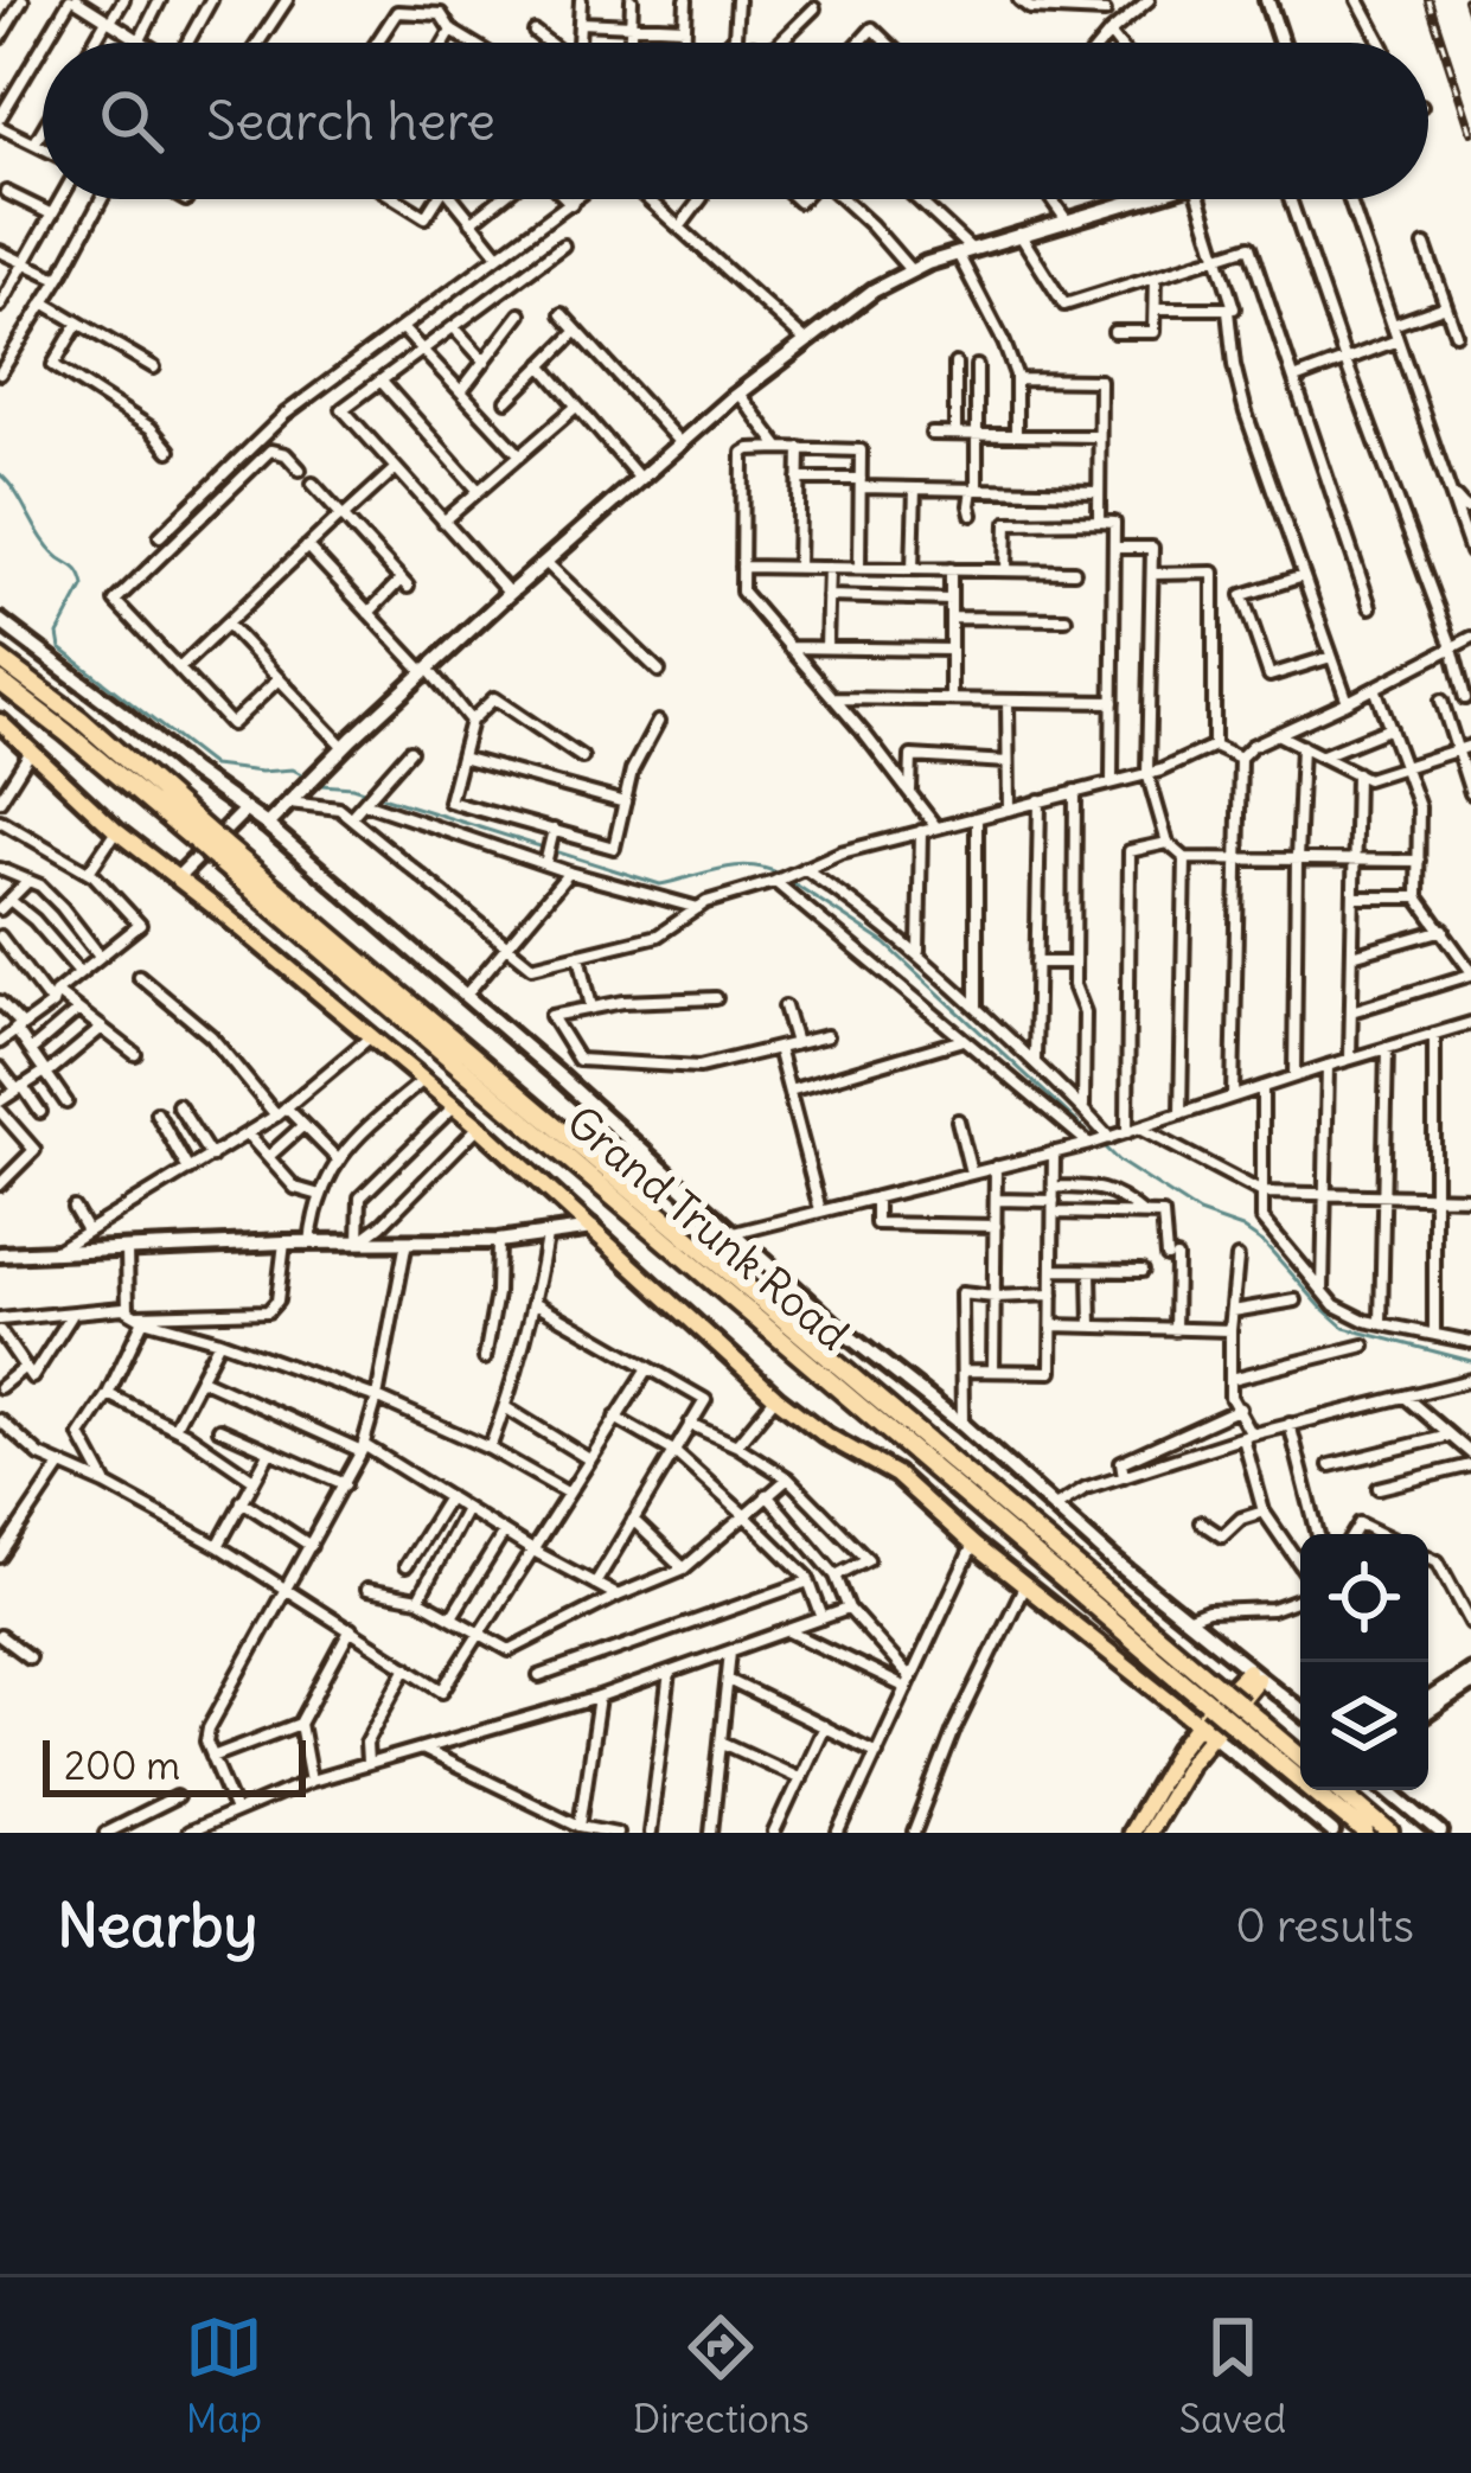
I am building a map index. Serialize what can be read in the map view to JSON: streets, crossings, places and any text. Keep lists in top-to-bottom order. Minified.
{"streets":{"highway":["Grand Trunk Road"]},"scale_bar":"200 m","page":{"search":"Search here","scale":"200 m","heading":["Nearby","0 results"],"nav":["Map","Directions","Saved"]}}
